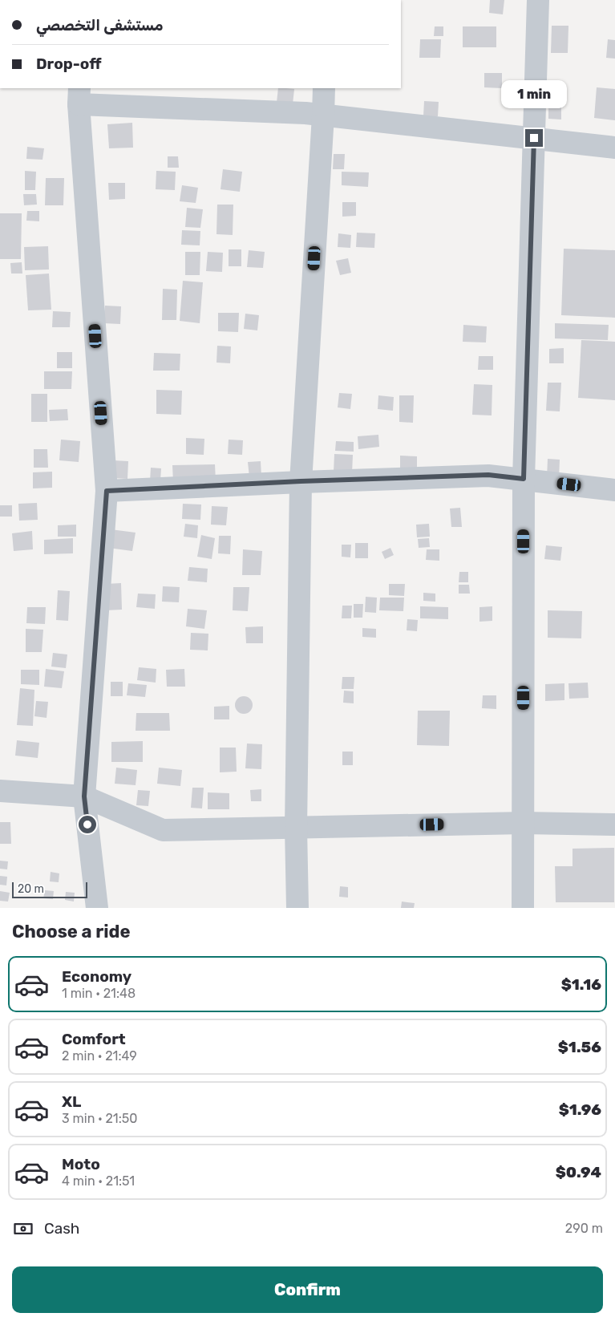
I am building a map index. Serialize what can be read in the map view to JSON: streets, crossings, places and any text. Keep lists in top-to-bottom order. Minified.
{"scale_bar":"20 m","page":{"banner":["مستشفى التخصصي","Drop-off"],"bubble":"1 min","scale":"20 m","heading":"Choose a ride","list":[{"name":"Economy","note":"1 min · 21:48","value":"$1.16"},{"name":"Comfort","note":"2 min · 21:49","value":"$1.56"},{"name":"XL","note":"3 min · 21:50","value":"$1.96"},{"name":"Moto","note":"4 min · 21:51","value":"$0.94"}],"pay":["Cash","290 m"],"buttons":"Confirm"}}
